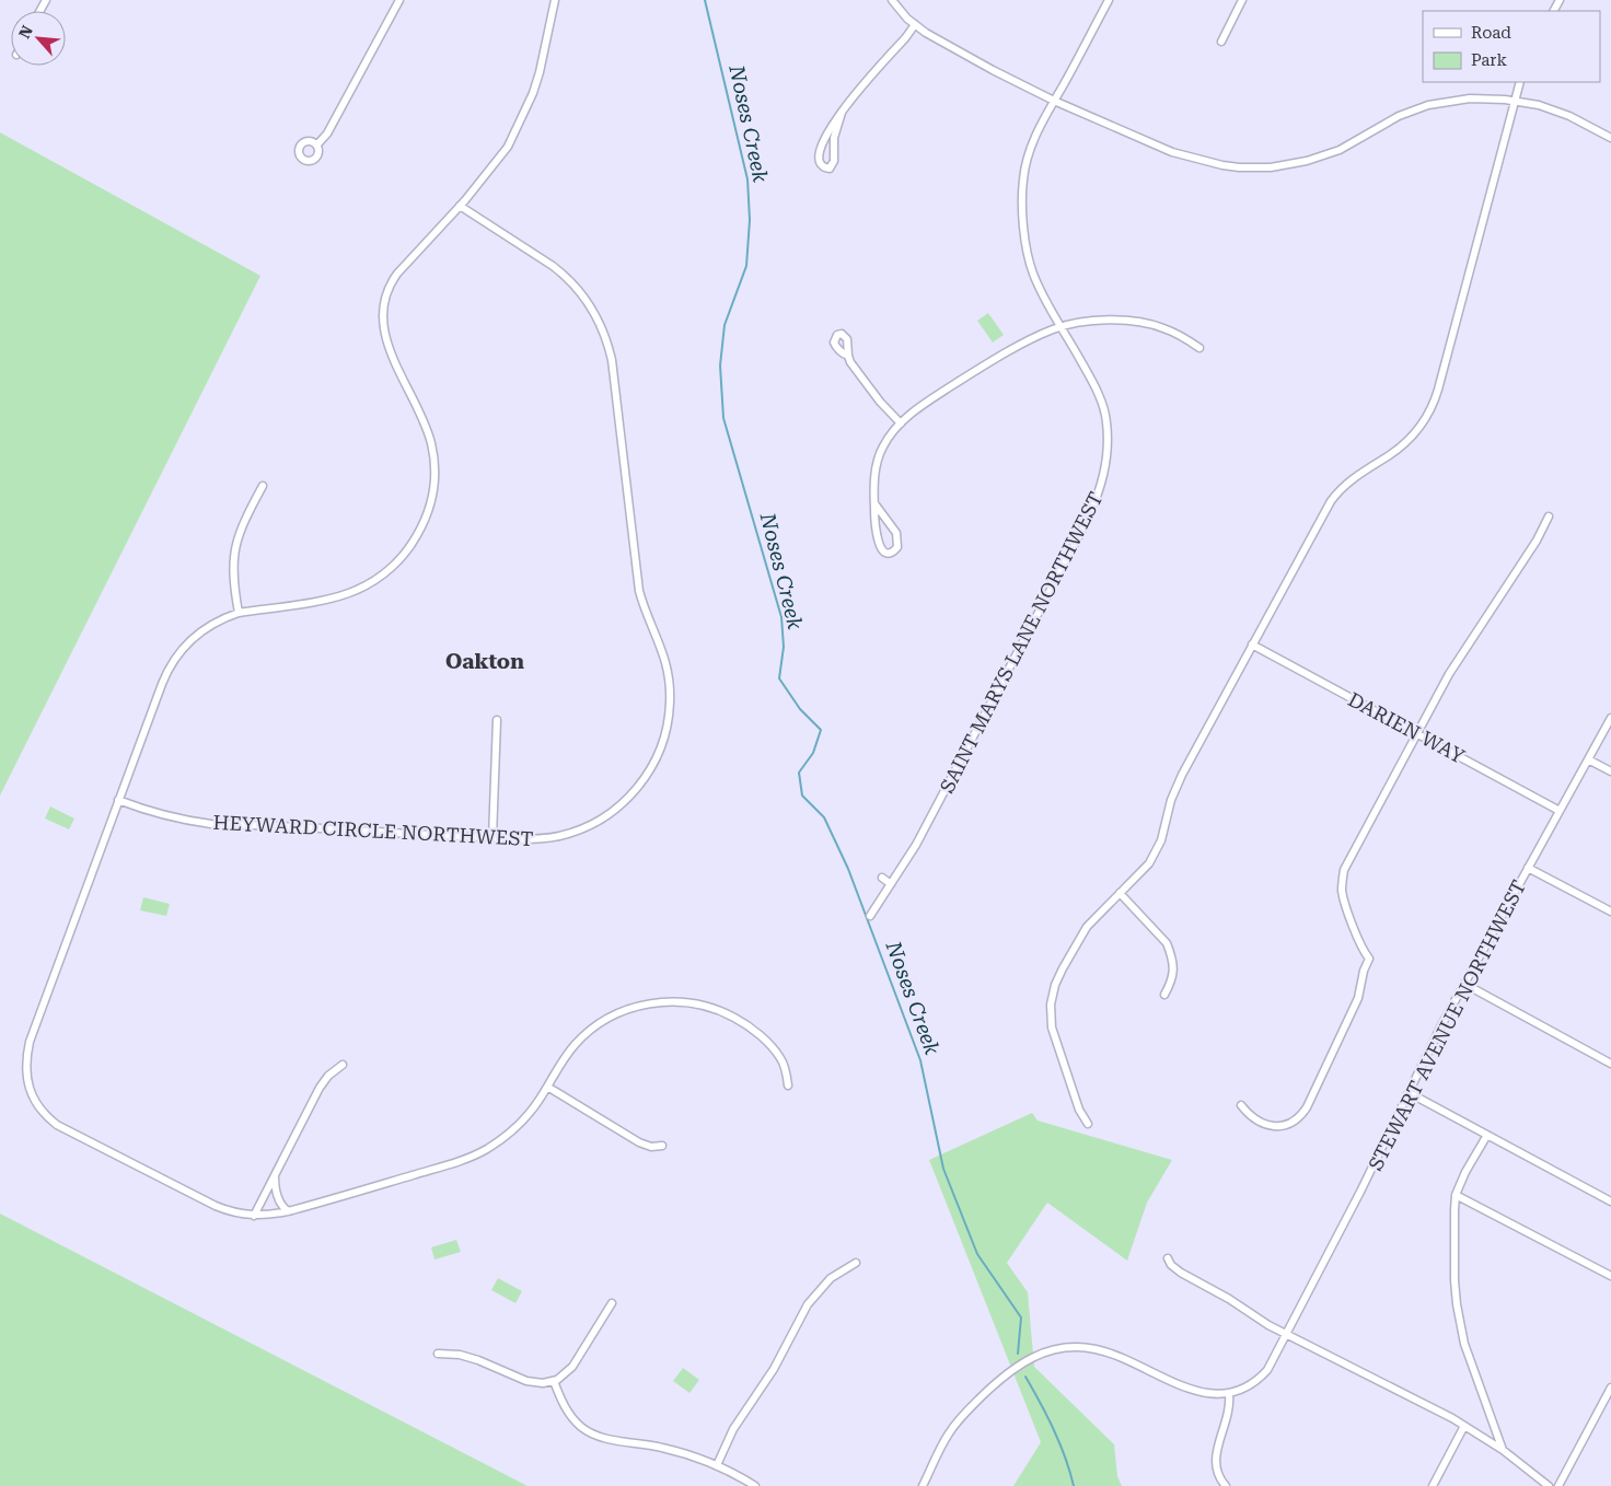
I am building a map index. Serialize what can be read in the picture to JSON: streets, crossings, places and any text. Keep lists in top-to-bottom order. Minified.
{"streets":{"street":["SAINT MARYS LANE NORTHWEST","DARIEN WAY","HEYWARD CIRCLE NORTHWEST","STEWART AVENUE NORTHWEST"]},"crossings":[["DARIEN WAY","STEWART AVENUE NORTHWEST"]],"districts":["Oakton"],"water":["Noses Creek"],"legend":["Road","Park"],"north":"top left"}
